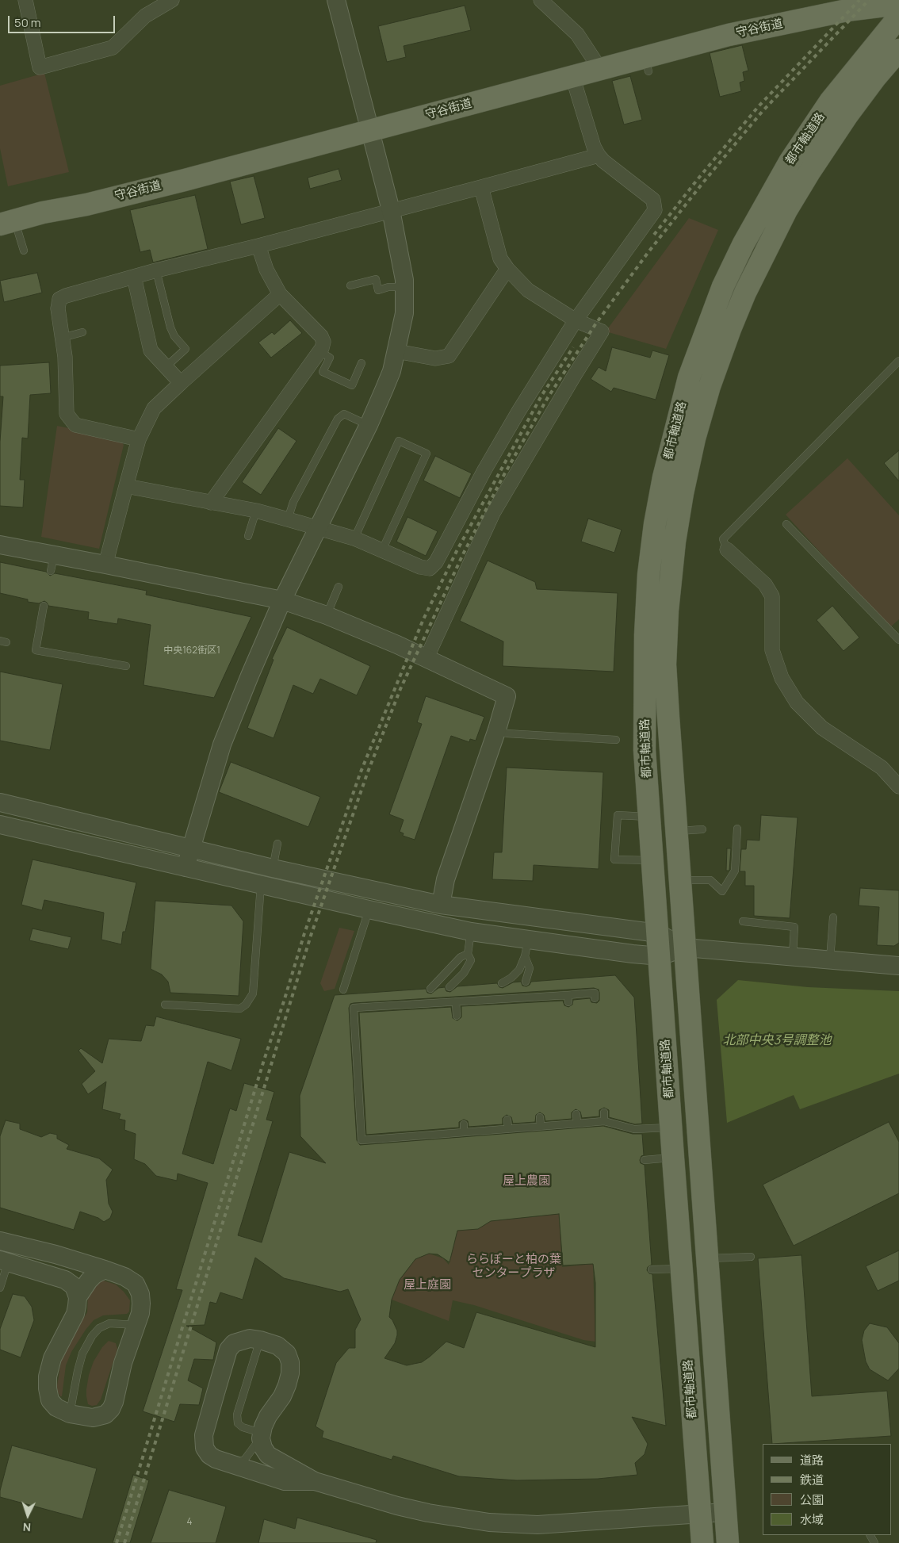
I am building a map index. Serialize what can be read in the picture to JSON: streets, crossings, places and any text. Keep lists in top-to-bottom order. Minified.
{"streets":{"main road":["守谷街道","都市軸道路"]},"water":["北部中央3号調整池"],"parks":["屋上農園","ららぽーと柏の葉 センタープラザ","屋上庭園"],"house_numbers":["中央162街区1","4"],"legend":["道路","鉄道","公園","水域"],"scale_bar":"50 m","north":"bottom"}
